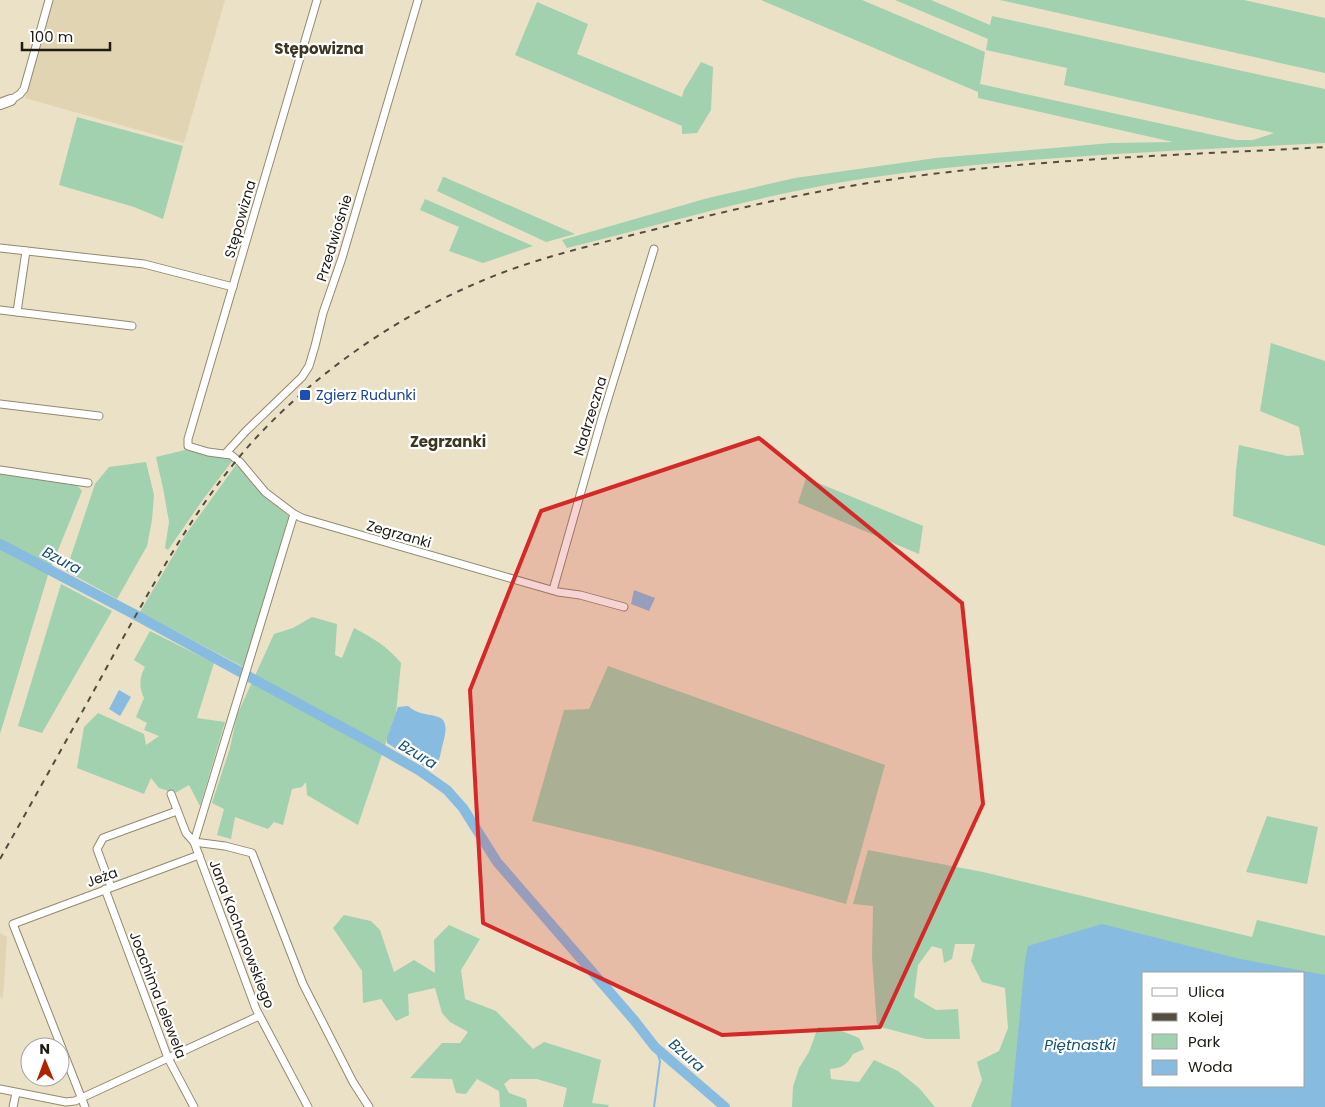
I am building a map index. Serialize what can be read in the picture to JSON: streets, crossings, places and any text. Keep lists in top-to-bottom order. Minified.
{"streets":{"street":["Stępowizna","Przedwiośnie","Nadrzeczna","Zegrzanki","Jeża","Jana Kochanowskiego","Joachima Lelewela"]},"crossings":[["Stępowizna","Zegrzanki"],["Przedwiośnie","Zegrzanki"],["Nadrzeczna","Zegrzanki"],["Jeża","Jana Kochanowskiego"],["Jeża","Joachima Lelewela"],["Jana Kochanowskiego","Joachima Lelewela"]],"districts":["Stępowizna","Zegrzanki"],"water":["Bzura","Piętnastki"],"places":{"transit":["Zgierz Rudunki"]},"legend":["Ulica","Kolej","Park","Woda"],"scale_bar":"100 m","north":"top"}
